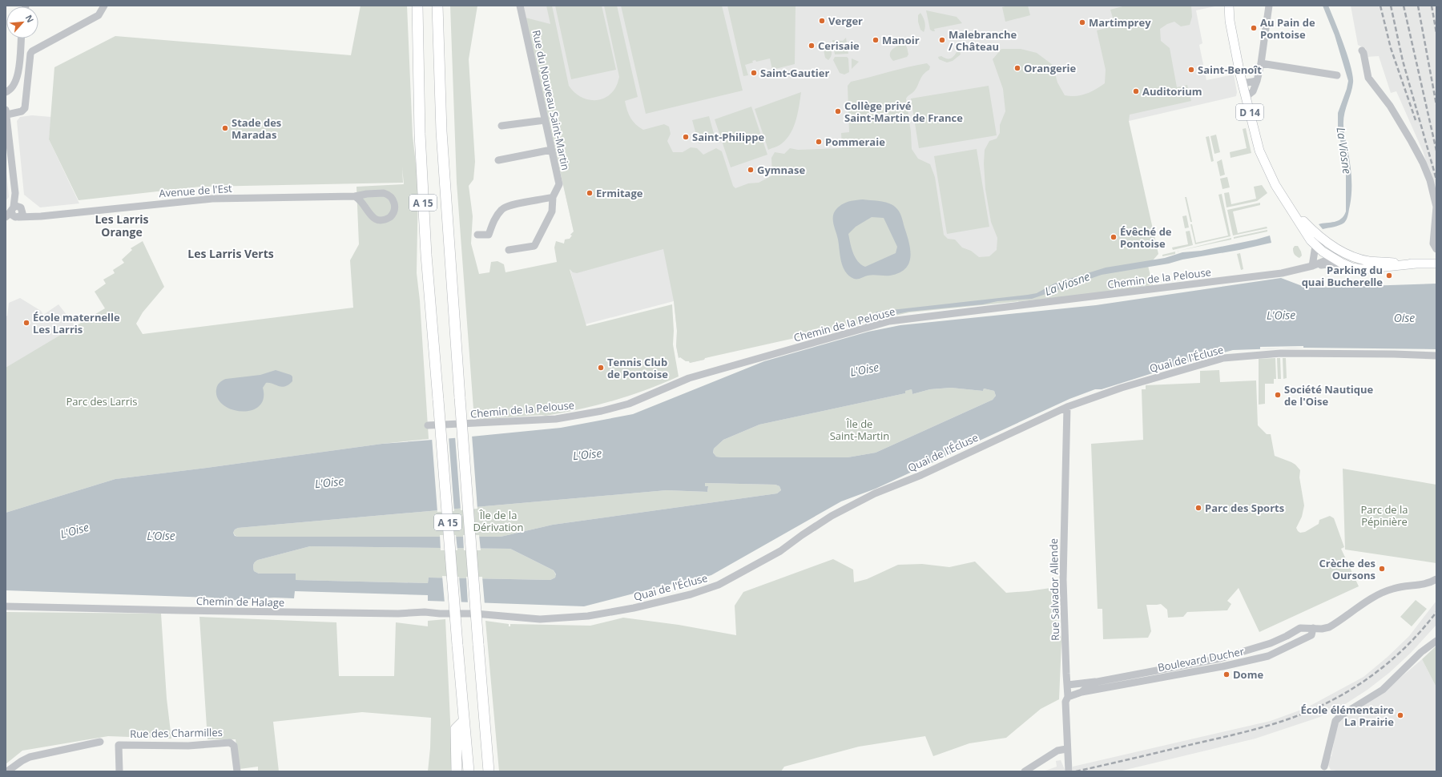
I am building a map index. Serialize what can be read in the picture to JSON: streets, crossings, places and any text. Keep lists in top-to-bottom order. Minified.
{"streets":{"highway":["A 15"],"main road":["D 14"],"street":["Rue du Nouveau Saint-Martin","Avenue de l'Est","Chemin de la Pelouse","Quai de l'Écluse","Rue Salvador Allende","Chemin de Halage","Boulevard Ducher","Rue des Charmilles"]},"crossings":[["D 14","Chemin de la Pelouse"],["Quai de l'Écluse","Rue Salvador Allende"],["Quai de l'Écluse","Chemin de Halage"],["Rue Salvador Allende","Boulevard Ducher"]],"districts":["Les Larris Orange","Les Larris Verts"],"water":["La Viosne","L'Oise","Oise","L’Oise"],"parks":["Parc des Larris","Île de Saint-Martin","Parc de la Pépinière","Île de la Dérivation"],"places":["Verger","Martimprey","Au Pain de Pontoise","Manoir","Malebranche / Château","Cerisaie","Orangerie","Saint-Benoît","Saint-Gautier","Auditorium","Collège privé Saint-Martin de France","Stade des Maradas","Saint-Philippe","Pommeraie","Gymnase","Ermitage","Évêché de Pontoise","Parking du quai Bucherelle","École maternelle Les Larris","Tennis Club de Pontoise","Société Nautique de l'Oise","Parc des Sports","Crèche des Oursons","Dome","École élémentaire La Prairie"],"north":"top right"}
